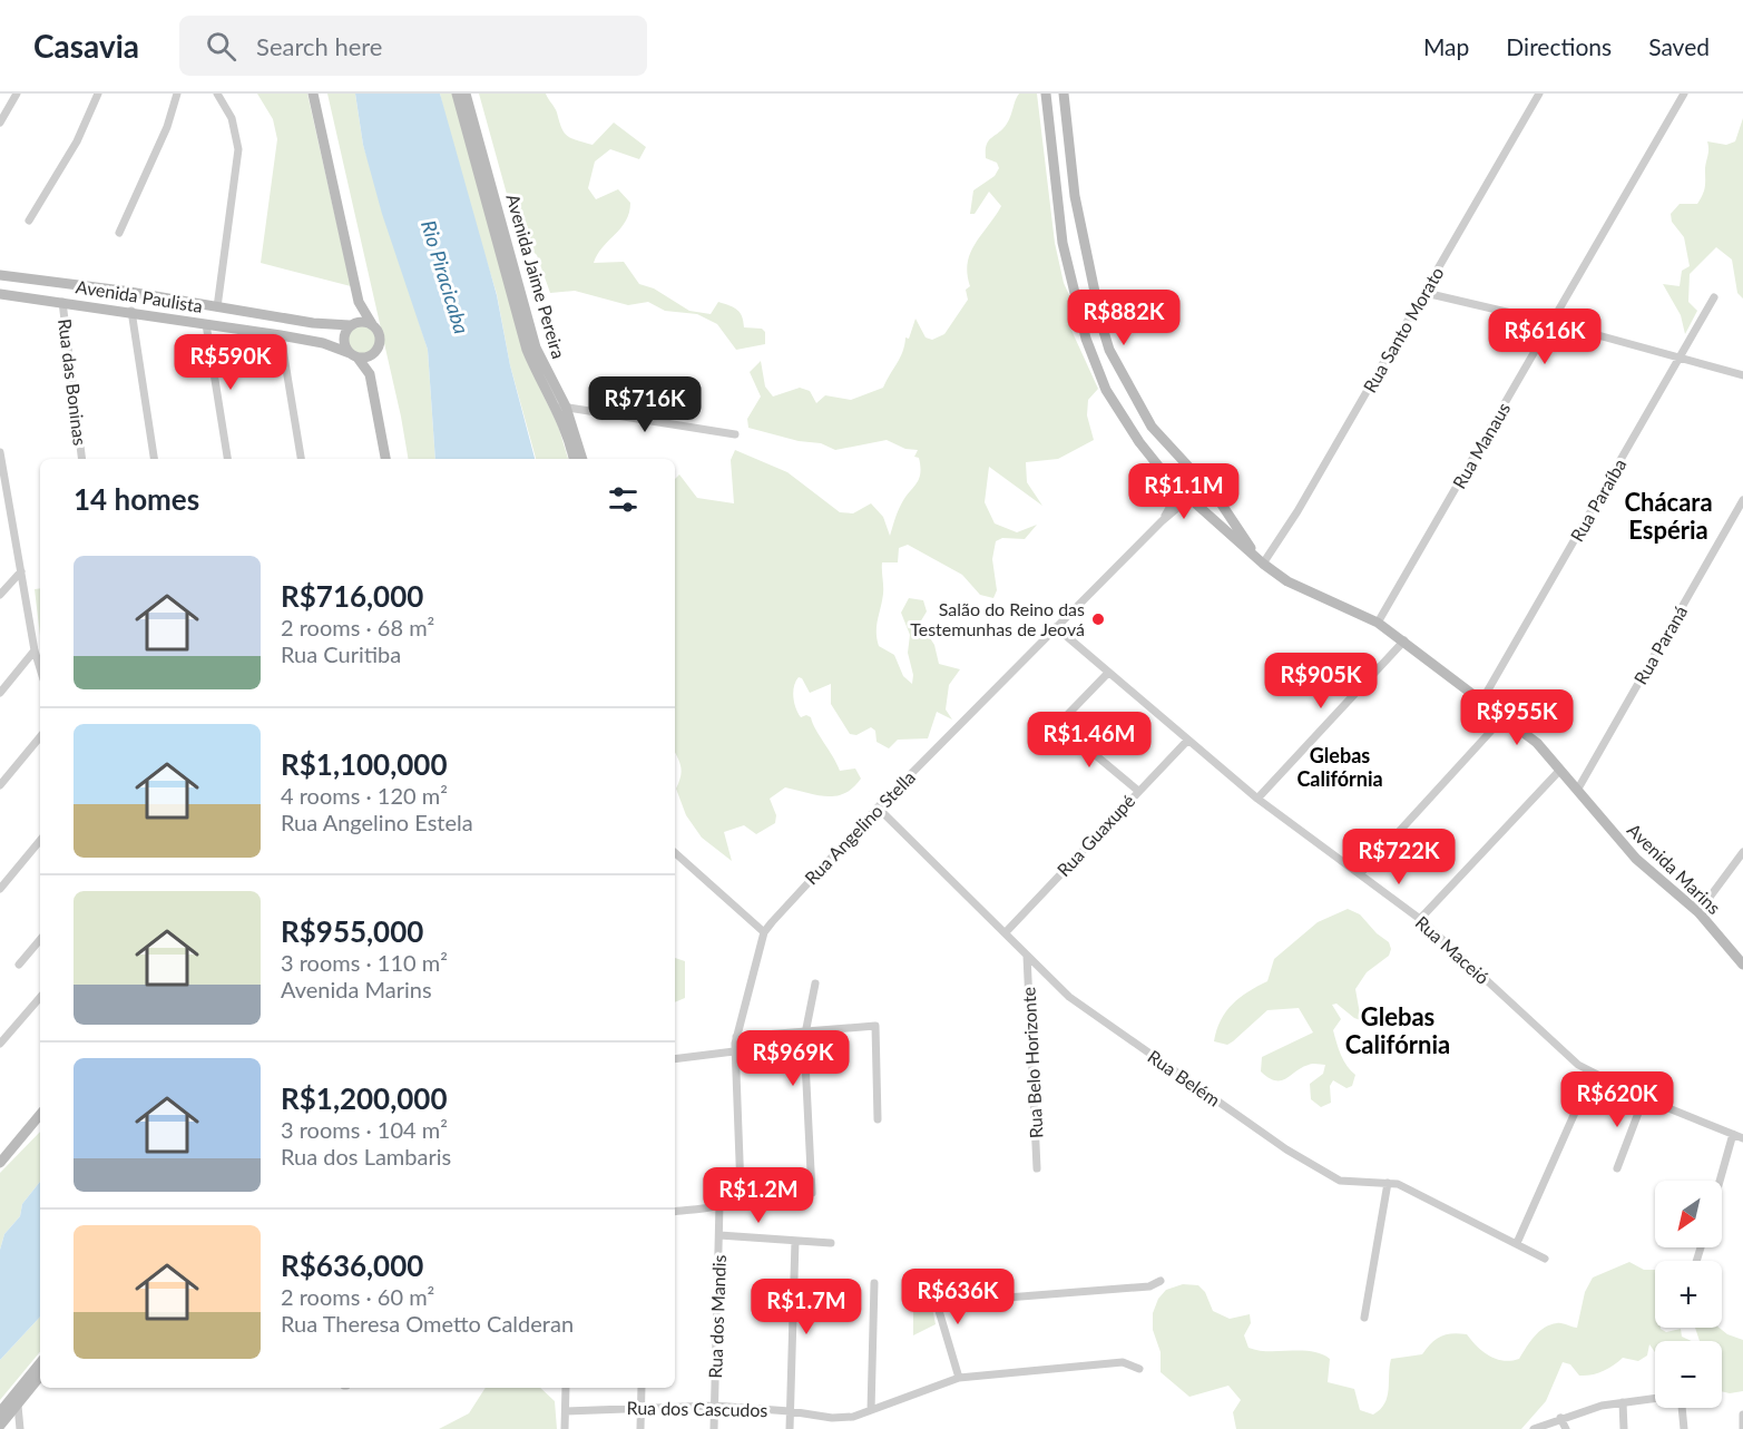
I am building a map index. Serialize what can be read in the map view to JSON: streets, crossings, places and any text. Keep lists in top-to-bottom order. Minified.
{"streets":{"street":["Avenida Jaime Pereira","Avenida Paulista","Rua Santo Morato","Rua das Boninas","Rua Manaus","Rua Paraíba","Rua Paraná","Rua Angelino Stella","Rua Guaxupé","Avenida Marins","Rua Maceió","Rua Belo Horizonte","Rua Belém","Rua dos Mandis","Rua dos Cascudos"]},"crossings":[["Avenida Paulista","Rua das Boninas"],["Rua Santo Morato","Avenida Marins"],["Rua Manaus","Avenida Marins"],["Rua Paraíba","Avenida Marins"],["Rua Paraná","Avenida Marins"],["Rua Angelino Stella","Rua Maceió"],["Rua Angelino Stella","Rua Belém"],["Rua Angelino Stella","Rua dos Mandis"],["Rua Guaxupé","Rua Maceió"],["Rua Guaxupé","Rua Belém"],["Rua Belo Horizonte","Rua Belém"],["Rua dos Mandis","Rua dos Cascudos"]],"districts":["Chácara Espéria","Glebas Califórnia","Glebas Califórnia"],"water":["Rio Piracicaba"],"places":["Salão do Reino das Testemunhas de Jeová"],"north":"bottom left","page":{"header":"Casavia","search":"Search here","nav":["Map","Directions","Saved"],"price":["R$882K","R$616K","R$590K","R$716K","R$1.1M","R$905K","R$955K","R$1.46M","R$722K","R$969K","R$620K","R$1.2M","R$636K","R$1.7M"],"heading":"14 homes","list":[{"name":"R$716,000","note":"2 rooms · 68 m² · Rua Curitiba"},{"name":"R$1,100,000","note":"4 rooms · 120 m² · Rua Angelino Estela"},{"name":"R$955,000","note":"3 rooms · 110 m² · Avenida Marins"},{"name":"R$1,200,000","note":"3 rooms · 104 m² · Rua dos Lambaris"},{"name":"R$636,000","note":"2 rooms · 60 m² · Rua Theresa Ometto Calderan"}],"map_buttons":["+","−"]}}
